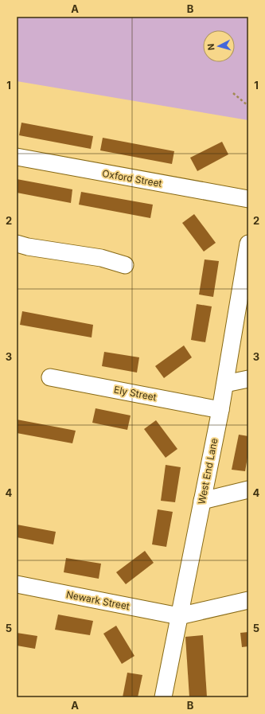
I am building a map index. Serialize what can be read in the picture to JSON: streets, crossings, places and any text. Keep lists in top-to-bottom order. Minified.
{"streets":{"street":["Oxford Street","Ely Street","West End Lane","Newark Street"]},"crossings":[["Ely Street","West End Lane"],["West End Lane","Newark Street"]],"north":"left","grid":{"columns":["A","B"],"rows":["1","2","3","4","5"]}}
